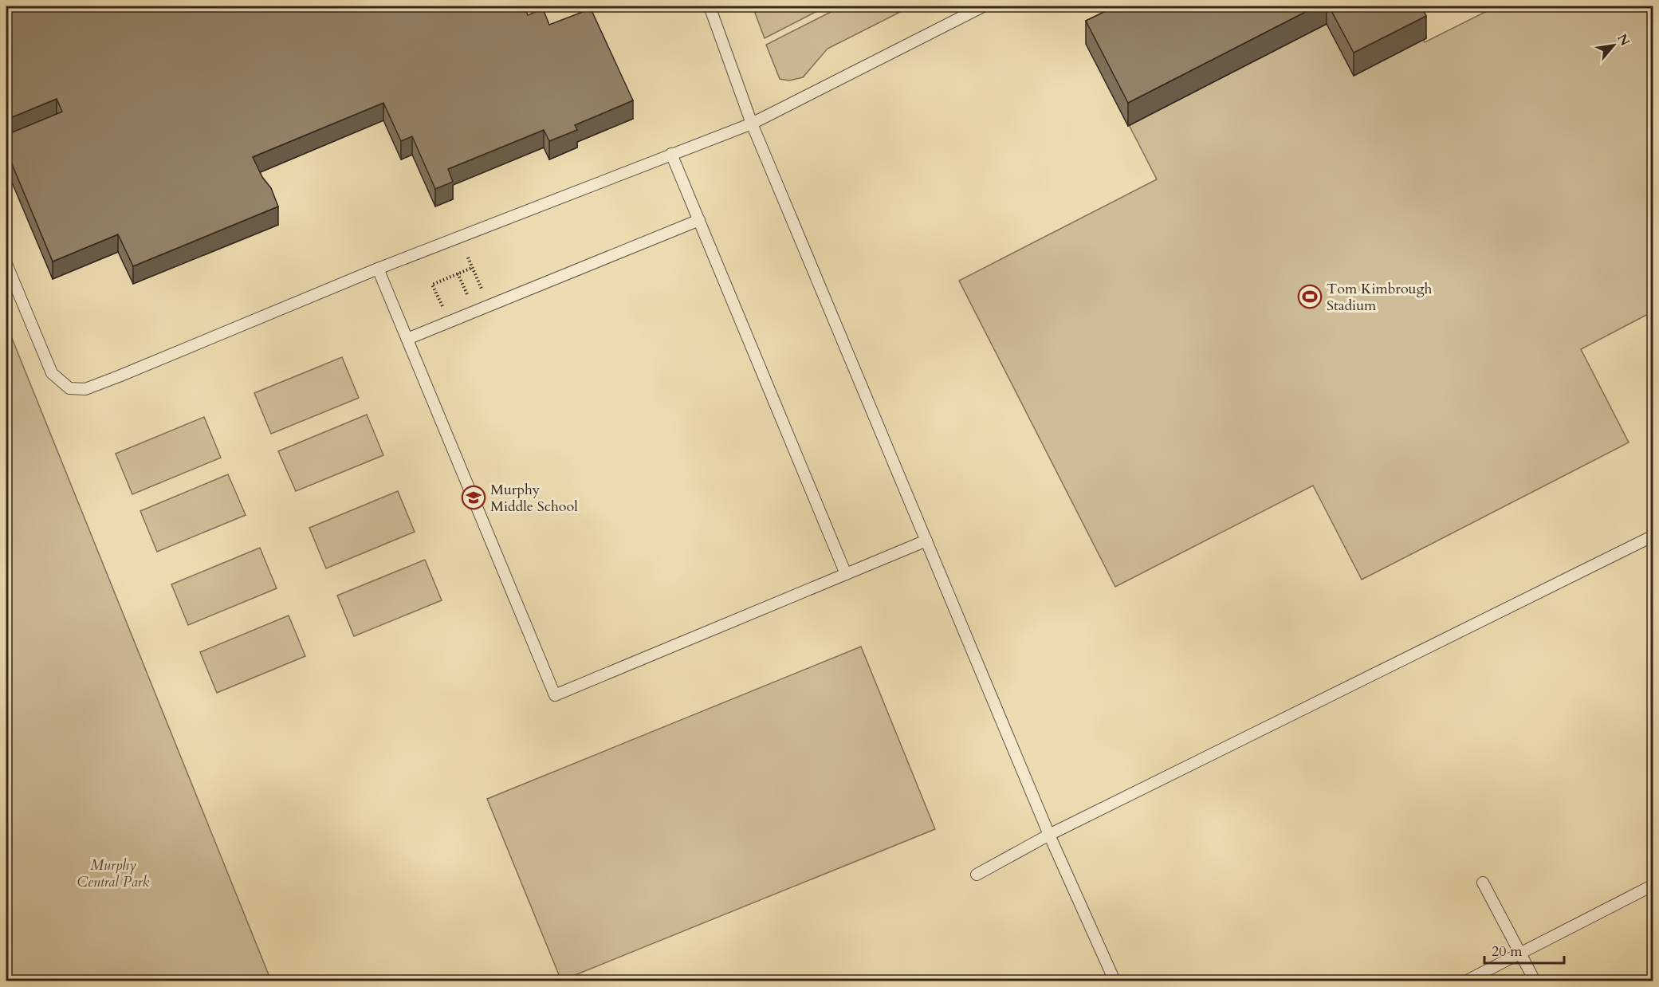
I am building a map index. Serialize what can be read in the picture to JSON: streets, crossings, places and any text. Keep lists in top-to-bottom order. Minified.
{"parks":["Murphy Central Park"],"places":{"sports":["Tom Kimbrough Stadium"],"school or university":["Murphy Middle School"]},"scale_bar":"20 m","north":"top right"}
